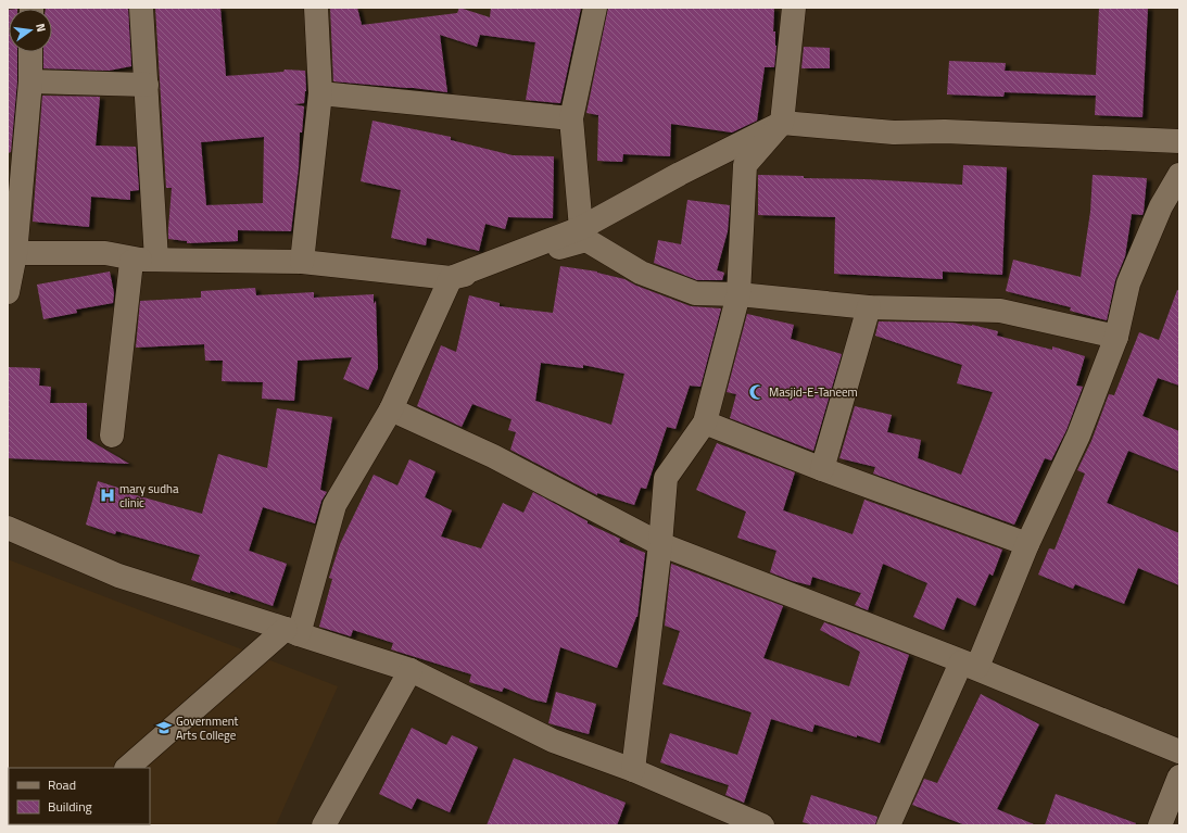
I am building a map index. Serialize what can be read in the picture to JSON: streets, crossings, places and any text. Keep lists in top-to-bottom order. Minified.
{"places":{"mosque":["Masjid-E-Taneem"],"hospital":["mary sudha clinic"],"school or university":["Government Arts College"]},"legend":["Road","Building"],"north":"right"}
